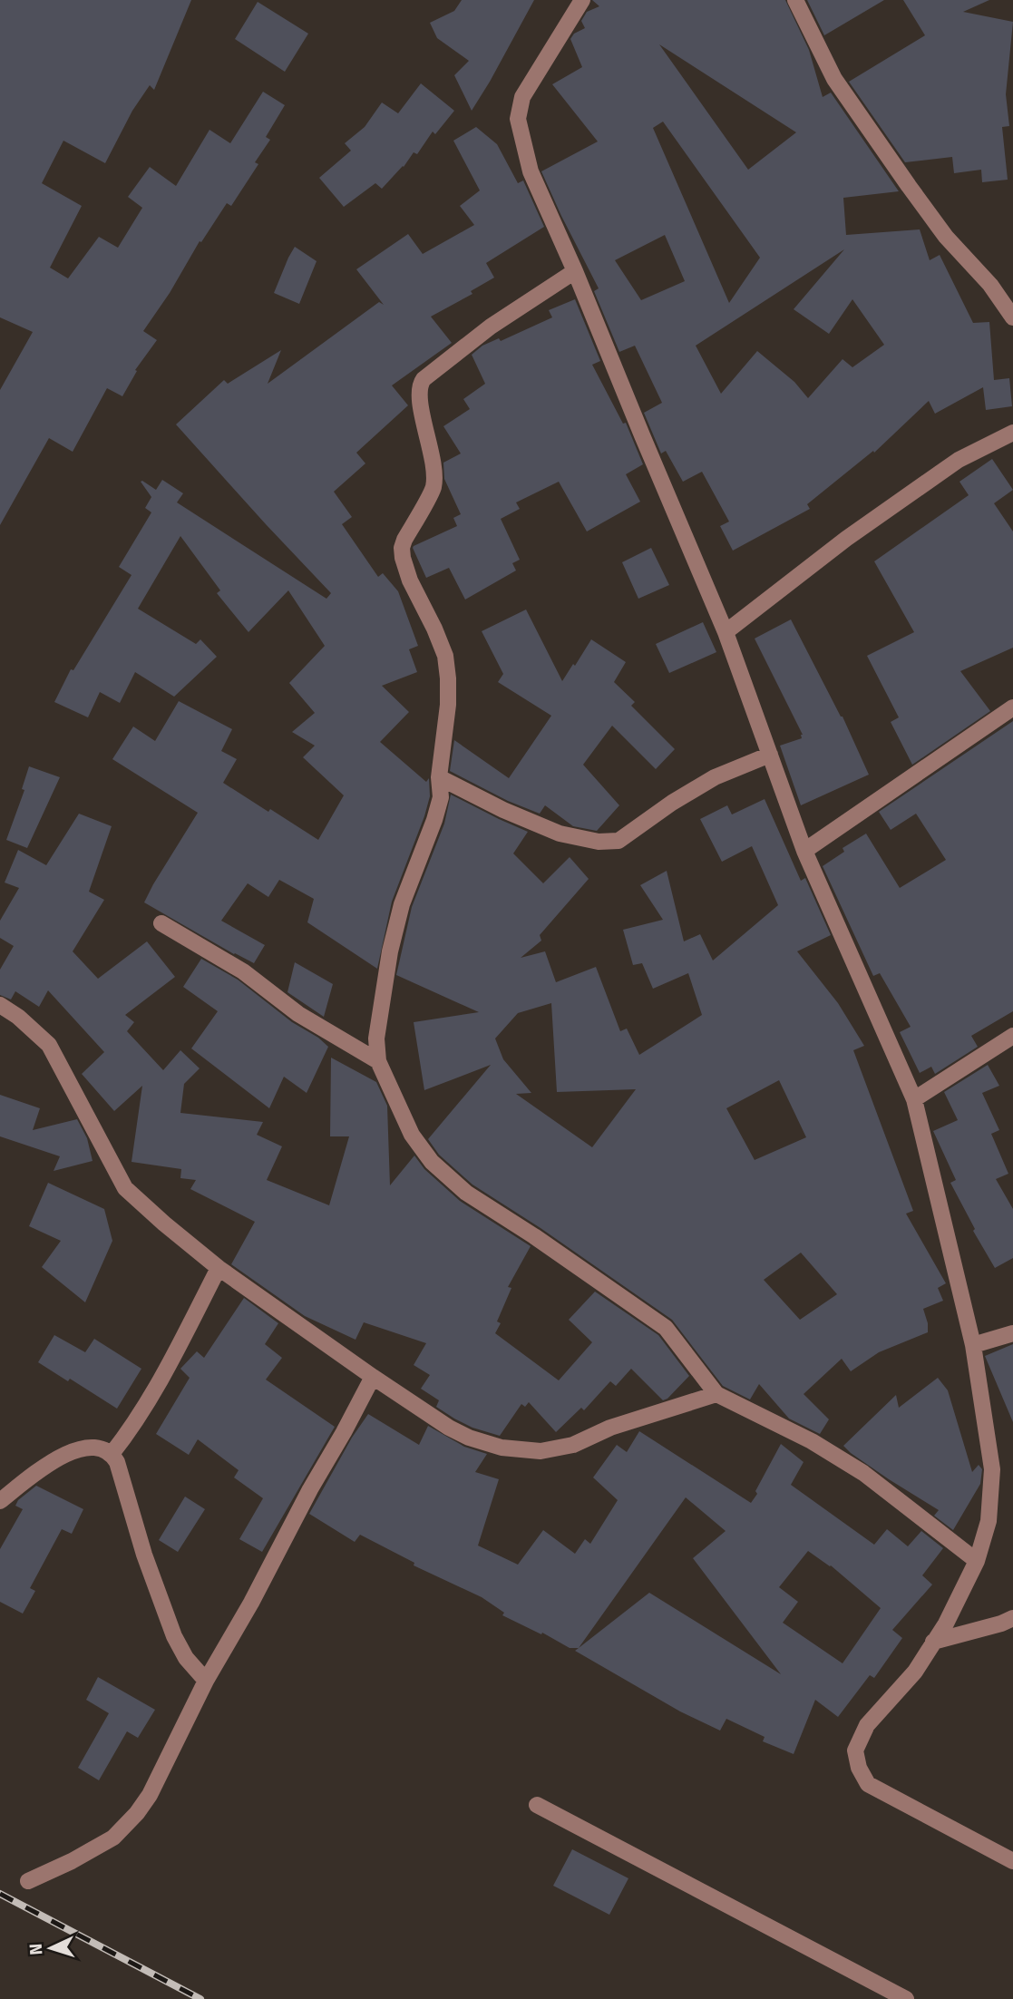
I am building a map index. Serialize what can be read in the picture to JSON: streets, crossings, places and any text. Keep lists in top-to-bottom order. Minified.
{"north":"left"}
